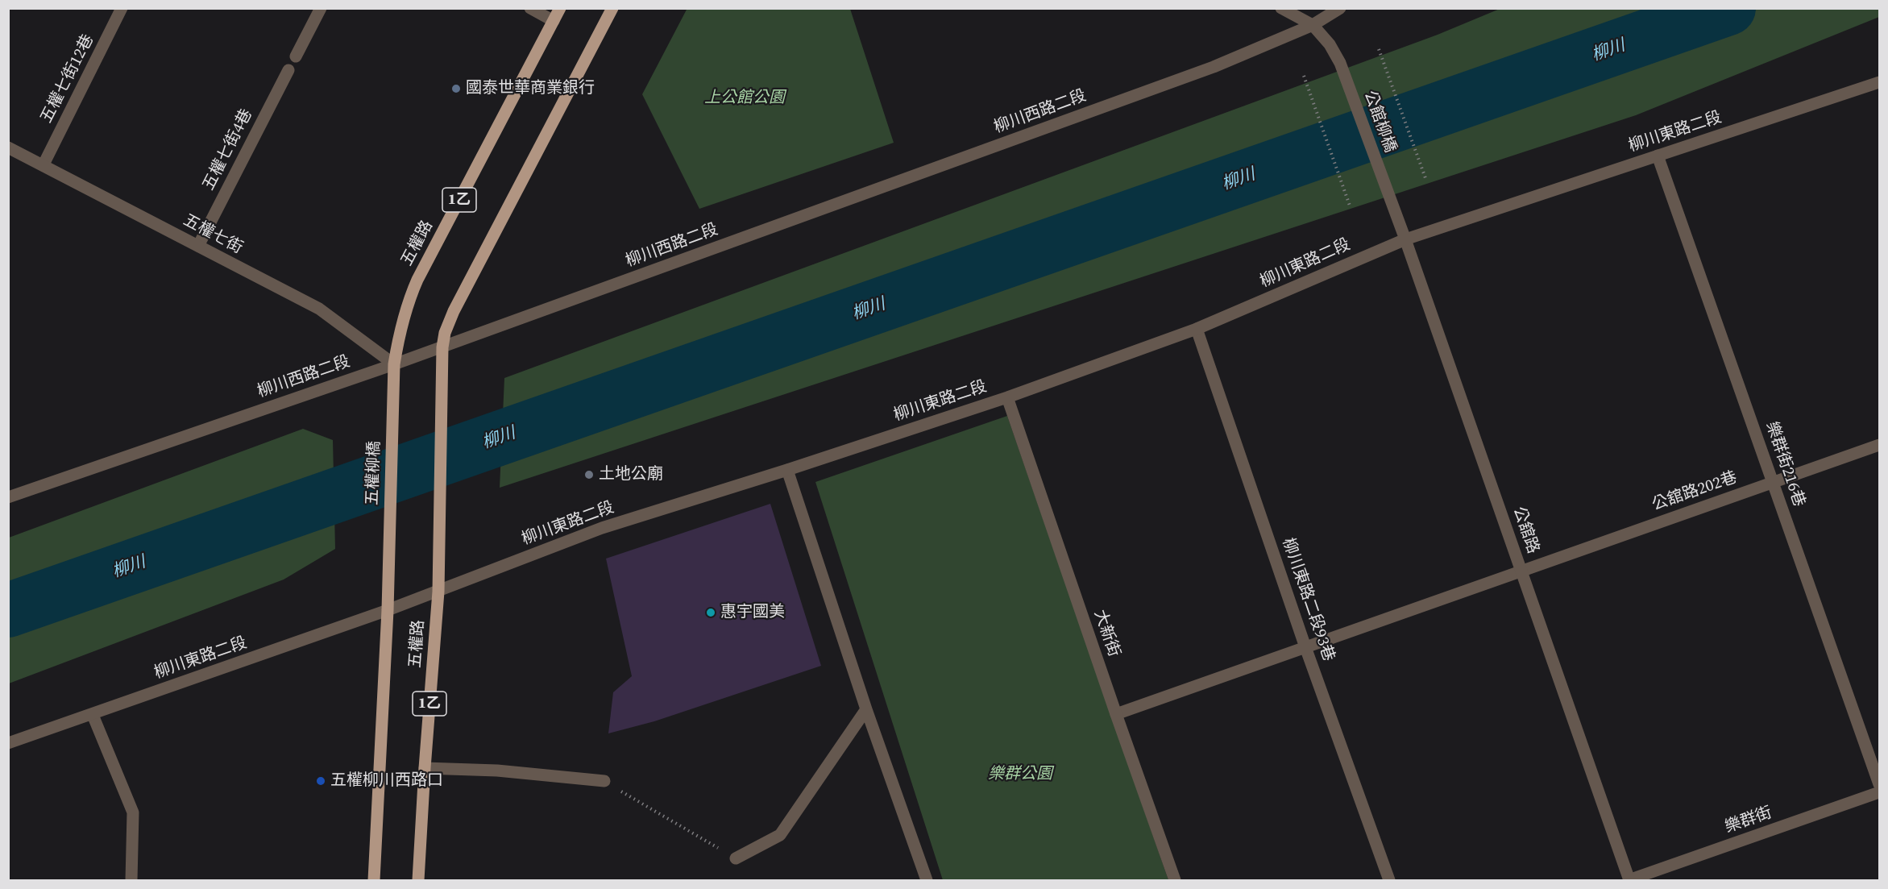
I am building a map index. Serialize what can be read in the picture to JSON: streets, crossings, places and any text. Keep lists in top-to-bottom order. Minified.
{"streets":{"main road":["1乙","五權路","五權柳橋"],"street":["五權七街12巷","柳川西路二段","公館柳橋","柳川東路二段","五權七街4巷","五權七街","樂群街216巷","公舘路202巷","公舘路","柳川東路二段93巷","大新街","樂群街"]},"crossings":[["五權七街12巷","五權七街"],["柳川西路二段","公館柳橋"],["柳川西路二段","1乙"],["柳川西路二段","五權七街"],["柳川西路二段","五權路"],["公館柳橋","公舘路"],["柳川東路二段","五權路"],["柳川東路二段","樂群街216巷"],["柳川東路二段","公舘路"],["柳川東路二段","柳川東路二段93巷"],["柳川東路二段","大新街"],["五權七街4巷","五權七街"],["1乙","五權路"],["五權七街","五權路"],["五權路","五權柳橋"],["樂群街216巷","公舘路202巷"],["公舘路202巷","公舘路"],["公舘路202巷","柳川東路二段93巷"],["公舘路202巷","大新街"],["公舘路","樂群街"]],"water":["柳川"],"parks":["上公館公園","樂群公園"],"places":["國泰世華商業銀行","土地公廟","惠宇國美","五權柳川西路口"]}
